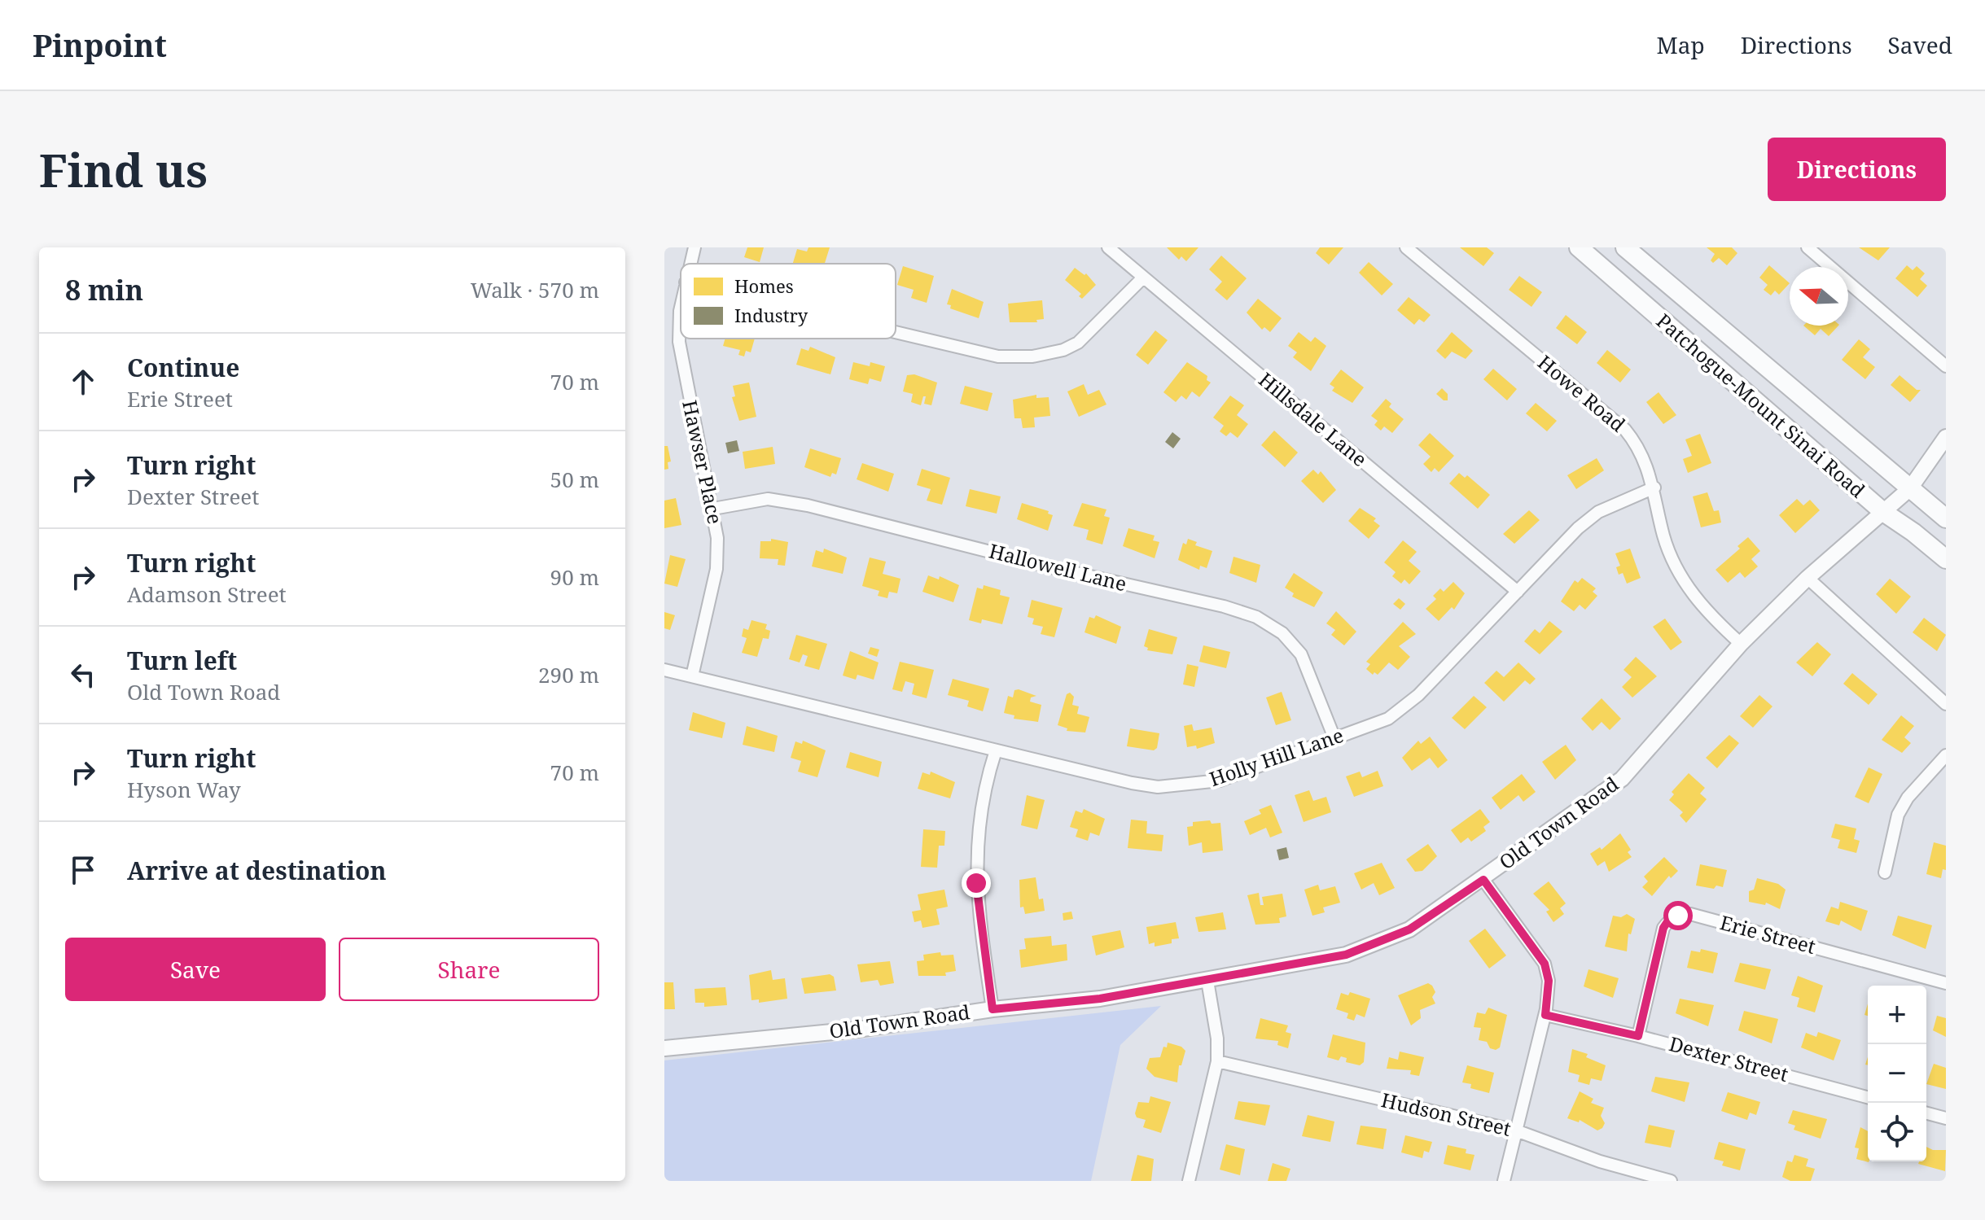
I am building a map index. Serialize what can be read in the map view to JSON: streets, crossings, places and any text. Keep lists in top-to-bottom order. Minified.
{"streets":{"highway":["Patchogue-Mount Sinai Road"],"main road":["Old Town Road"],"street":["Howe Road","Hillsdale Lane","Hawser Place","Hallowell Lane","Holly Hill Lane","Erie Street","Dexter Street","Hudson Street"]},"crossings":[["Howe Road","Holly Hill Lane"],["Howe Road","Old Town Road"],["Patchogue-Mount Sinai Road","Old Town Road"],["Hillsdale Lane","Holly Hill Lane"],["Hawser Place","Hallowell Lane"],["Hawser Place","Holly Hill Lane"],["Hallowell Lane","Holly Hill Lane"],["Erie Street","Dexter Street"]],"legend":["Homes","Industry"],"north":"left","page":{"header":"Pinpoint","nav":["Map","Directions","Saved"],"buttons":["Directions",["Save","Share"]],"title":"Find us","heading":["8 min","Walk · 570 m"],"list":[["Continue","Erie Street","70 m"],["Turn right","Dexter Street","50 m"],["Turn right","Adamson Street","90 m"],["Turn left","Old Town Road","290 m"],["Turn right","Hyson Way","70 m"],"Arrive at destination"],"map_buttons":["+","−"]}}
